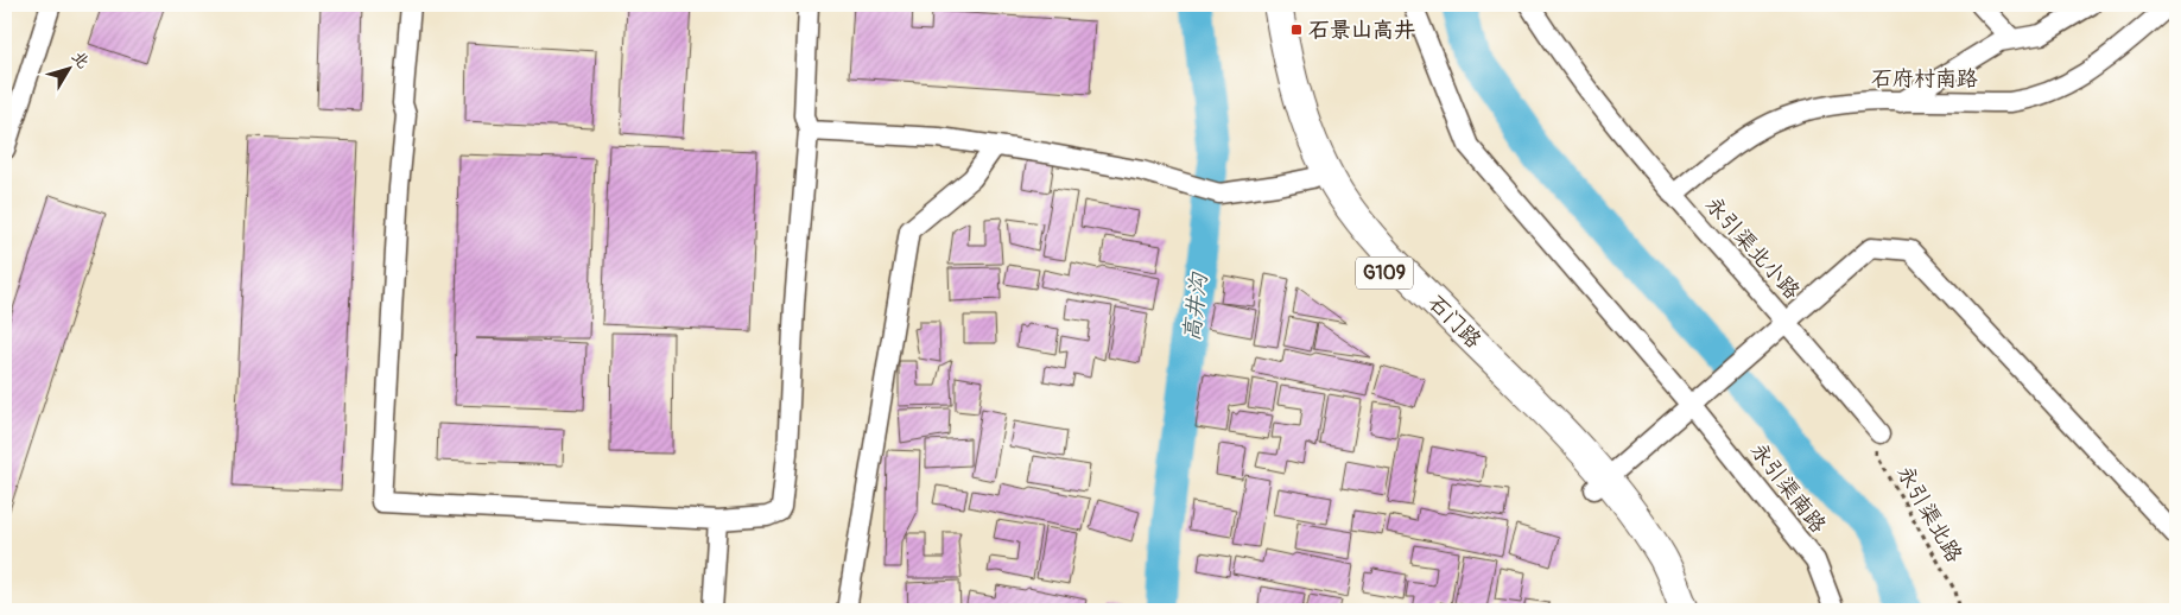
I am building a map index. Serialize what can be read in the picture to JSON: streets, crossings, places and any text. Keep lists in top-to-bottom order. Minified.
{"streets":{"highway":["G109","石门路"],"street":["石府村南路","永引渠北小路","永引渠南路"],"path":["永引渠北路"]},"crossings":[["石府村南路","永引渠北小路"],["永引渠北小路","石门路"],["永引渠北小路","永引渠南路"]],"water":["高井沟"],"places":{"transit":["石景山高井"]},"north":"top right"}
